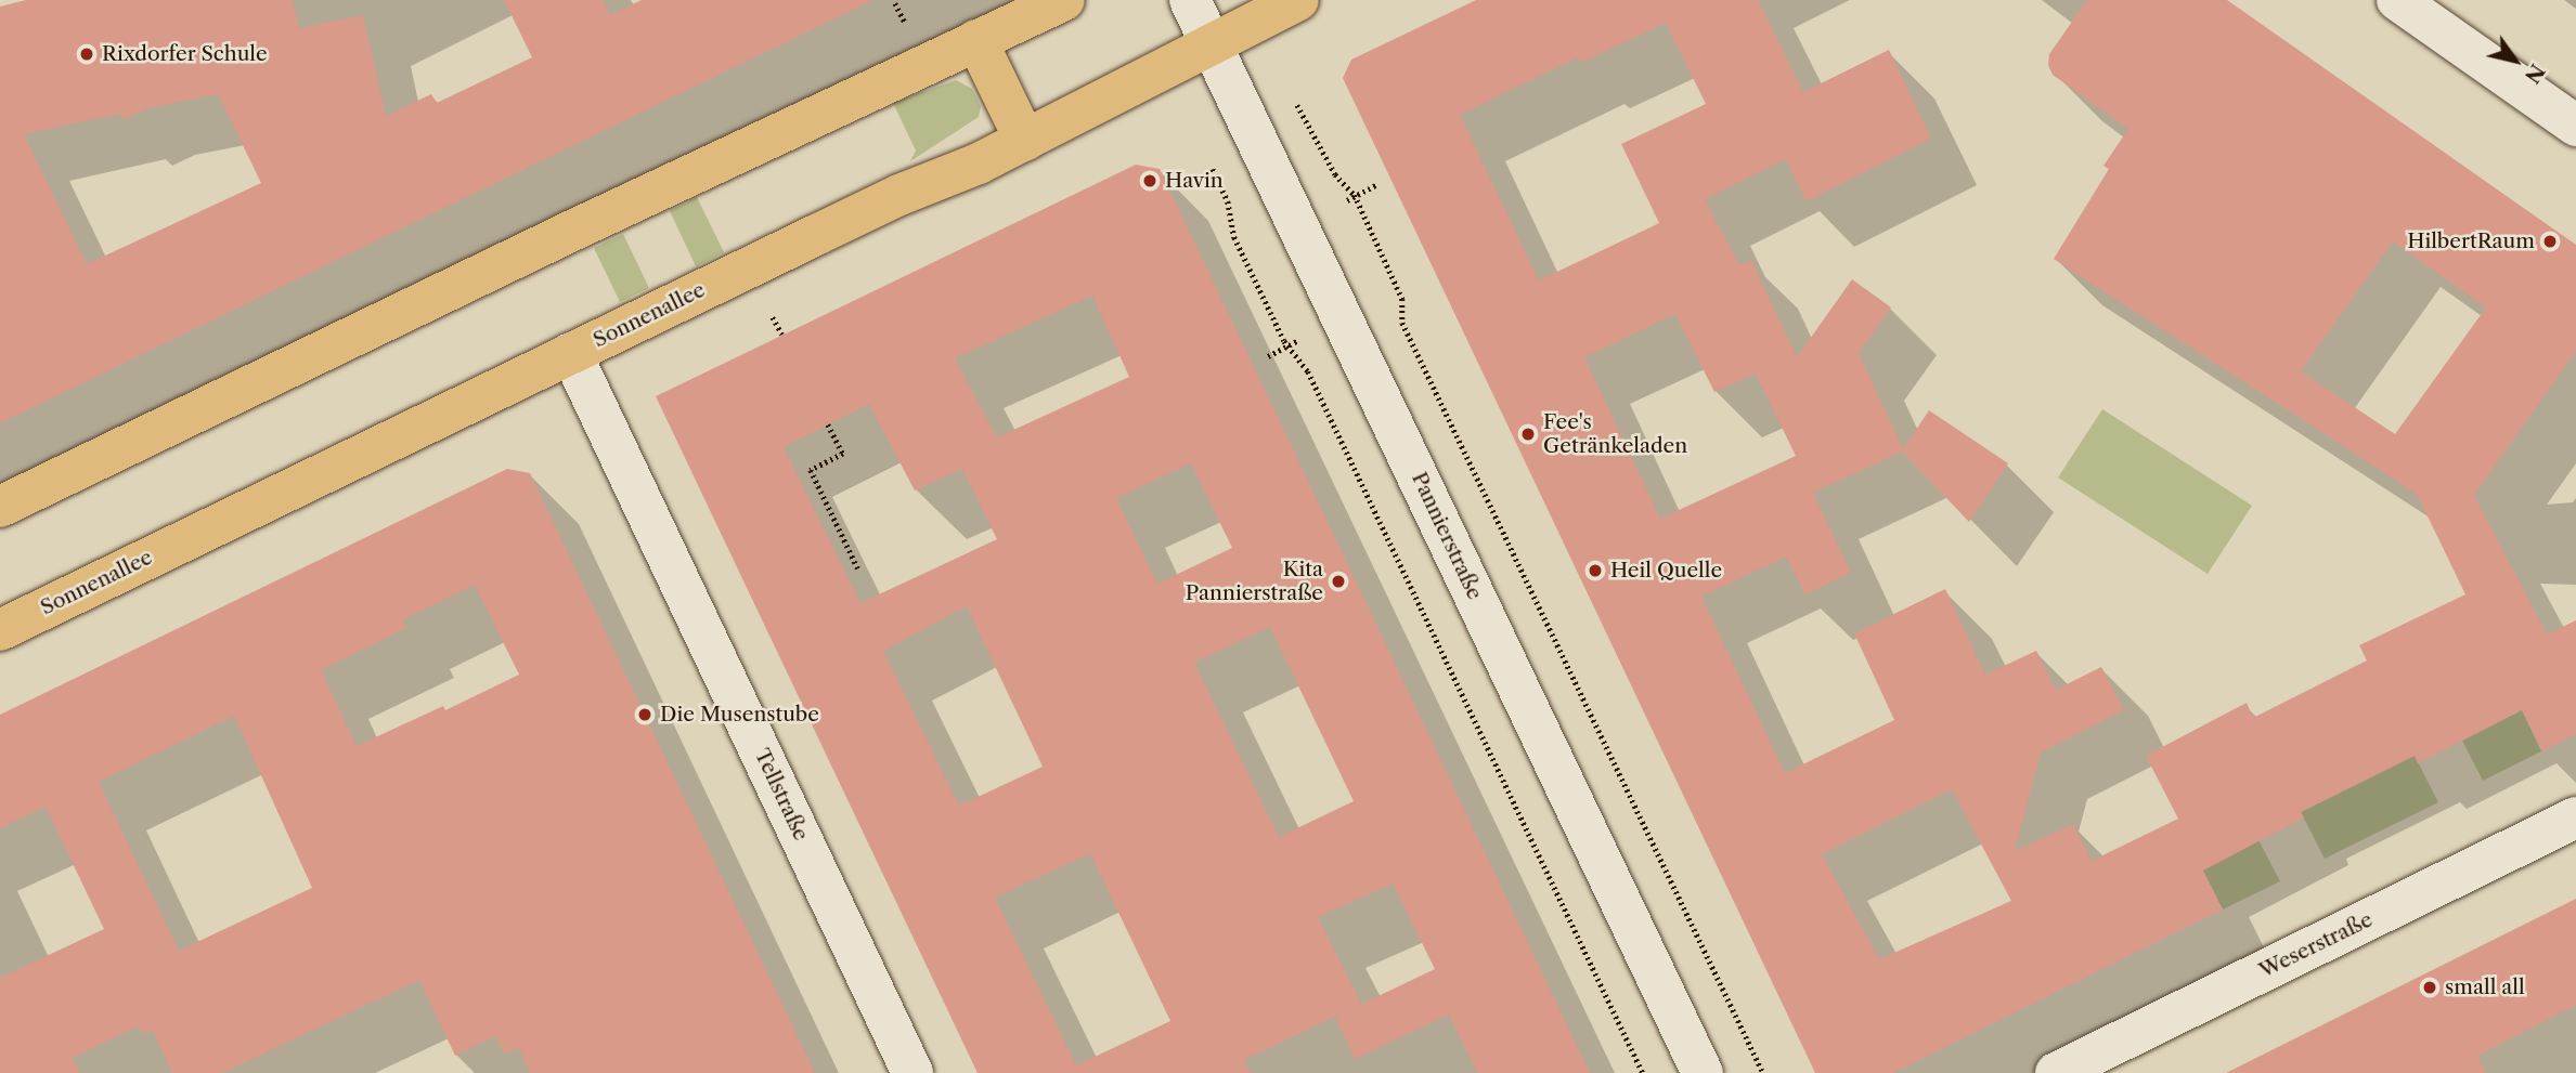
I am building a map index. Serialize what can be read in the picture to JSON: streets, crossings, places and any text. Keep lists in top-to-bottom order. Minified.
{"streets":{"main road":["Sonnenallee"],"street":["Pannierstraße","Tellstraße","Weserstraße"]},"crossings":[["Sonnenallee","Pannierstraße"],["Sonnenallee","Tellstraße"]],"places":["Rixdorfer Schule","Havin","HilbertRaum","Fee's Getränkeladen","Heil Quelle","Kita Pannierstraße","Die Musenstube","small all"],"north":"bottom right"}
